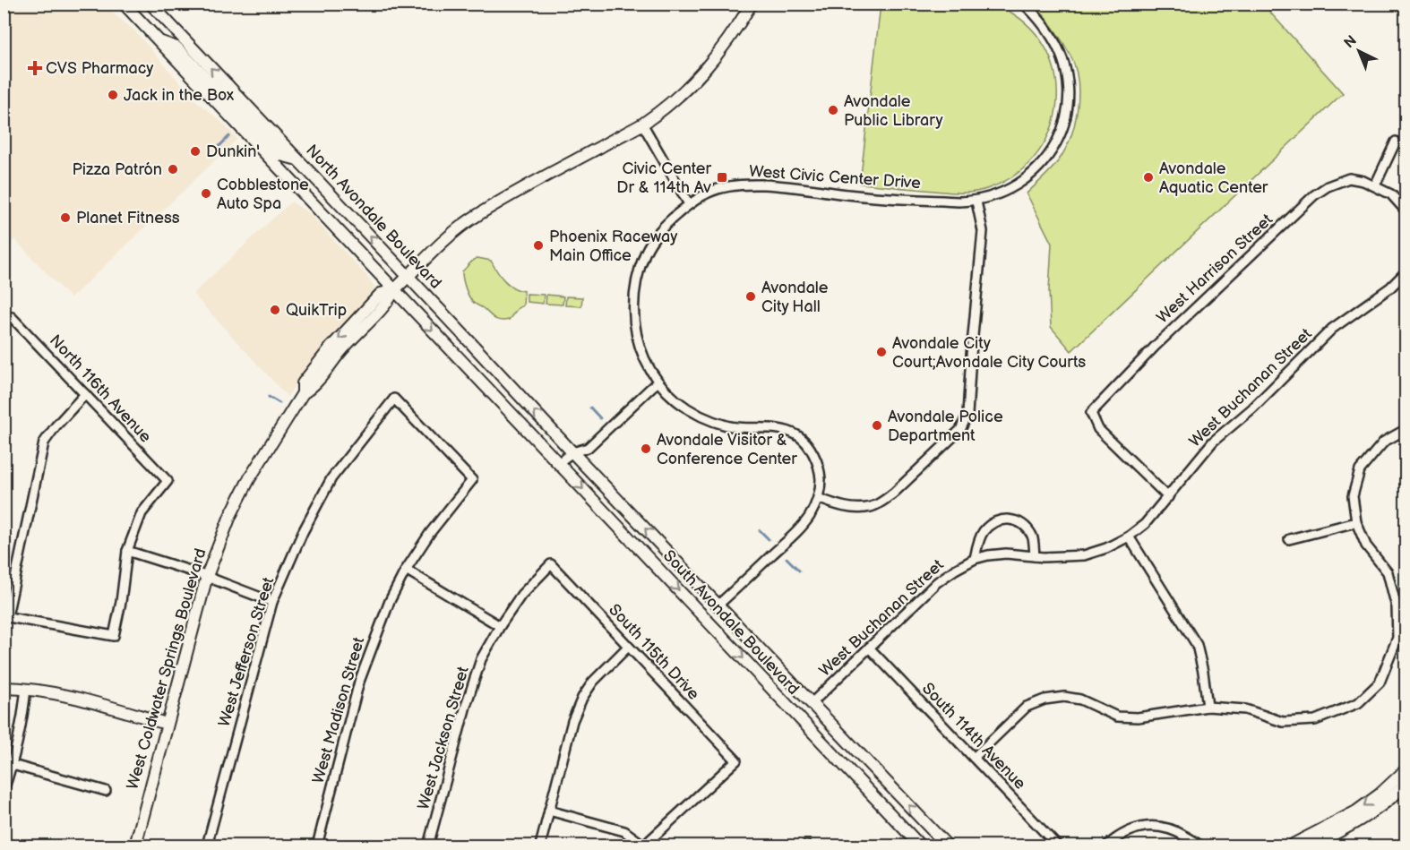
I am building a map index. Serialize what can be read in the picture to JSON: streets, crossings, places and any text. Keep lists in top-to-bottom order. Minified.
{"streets":{"main road":["North Avondale Boulevard","South Avondale Boulevard","West Coldwater Springs Boulevard"],"street":["West Civic Center Drive","West Harrison Street","West Buchanan Street","North 116th Avenue","West Jefferson Street","South 115th Drive","West Madison Street","South 114th Avenue","West Jackson Street"]},"crossings":[["West Civic Center Drive","South Avondale Boulevard"],["North Avondale Boulevard","South Avondale Boulevard"],["North Avondale Boulevard","West Coldwater Springs Boulevard"],["West Harrison Street","West Buchanan Street"],["West Buchanan Street","South Avondale Boulevard"],["West Buchanan Street","South 114th Avenue"],["South Avondale Boulevard","West Coldwater Springs Boulevard"],["West Jefferson Street","West Madison Street"],["South 115th Drive","West Jackson Street"]],"places":{"health":["CVS Pharmacy"],"other":["Jack in the Box","Avondale Public Library","Dunkin'","Pizza Patrón","Avondale Aquatic Center","Cobblestone Auto Spa","Planet Fitness","Phoenix Raceway Main Office","Avondale City Hall","QuikTrip","Avondale City Court;Avondale City Courts","Avondale Police Department","Avondale Visitor & Conference Center"],"transit":["Civic Center Dr & 114th Av"]},"north":"top left"}
